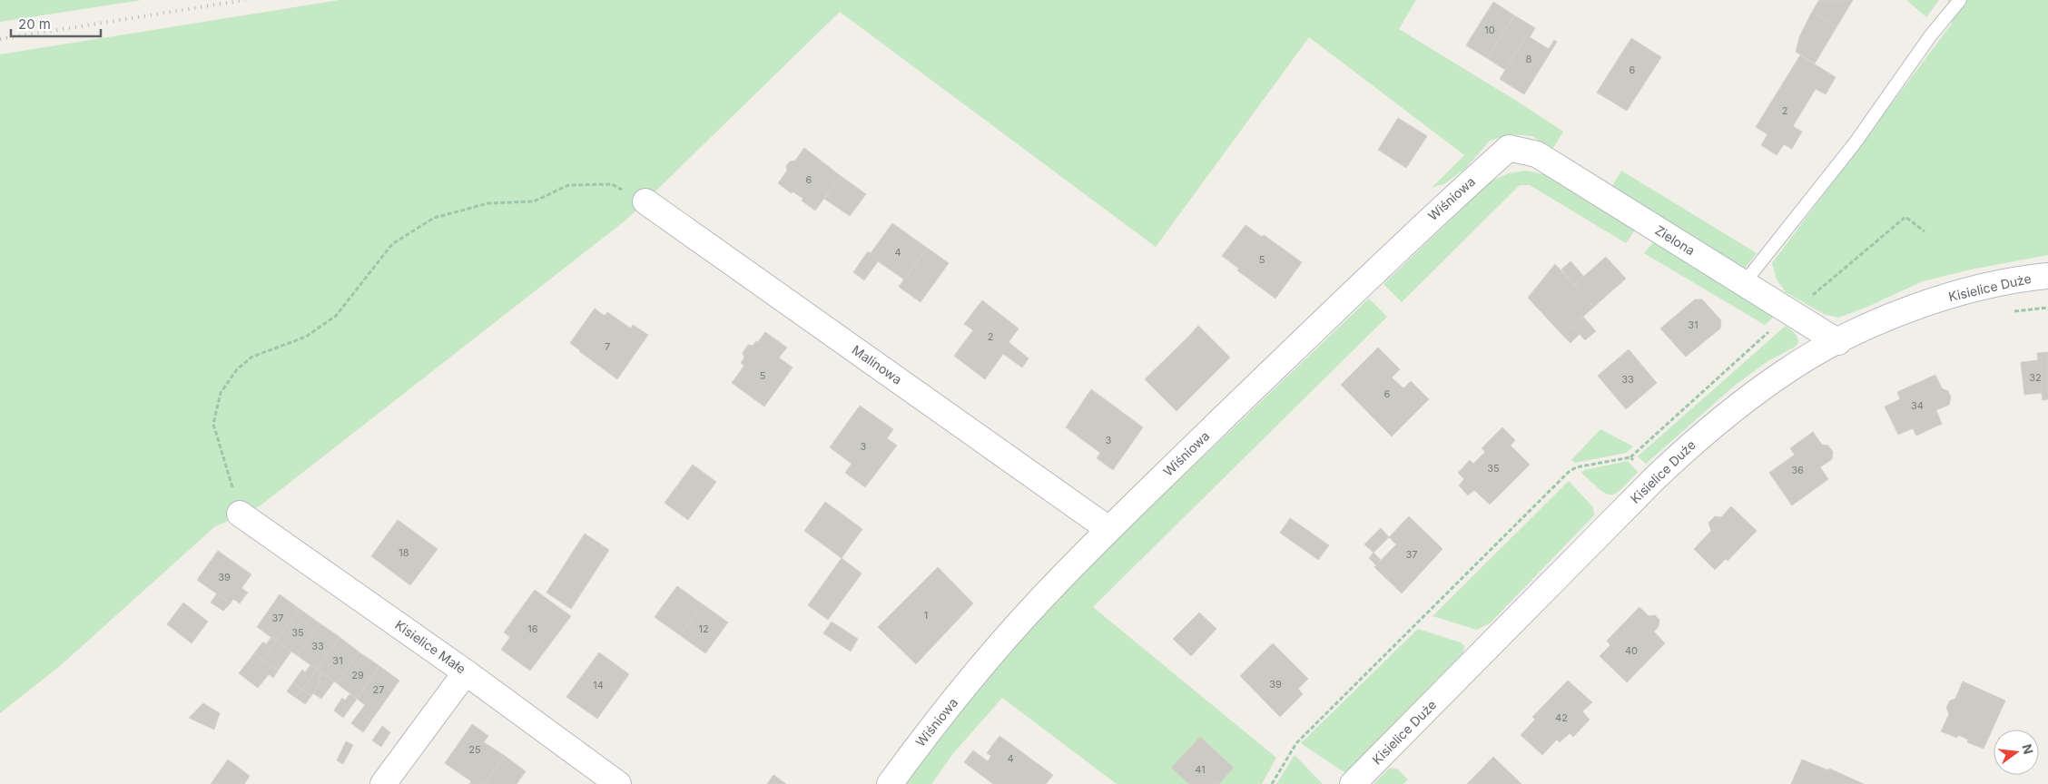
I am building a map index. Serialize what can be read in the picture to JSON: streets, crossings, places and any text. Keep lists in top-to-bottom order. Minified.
{"streets":{"street":["Wiśniowa","Zielona","Kisielice Duże","Malinowa","Kisielice Małe"]},"crossings":[["Wiśniowa","Zielona"],["Wiśniowa","Malinowa"],["Zielona","Kisielice Duże"]],"house_numbers":["10","8","6","2","6","4","5","31","2","7","5","32","33","6","34","3","3","35","36","18","37","39","1","37","16","12","35","33","40","31","29","39","14","27","42","25","4","41"],"scale_bar":"20 m","north":"right"}
